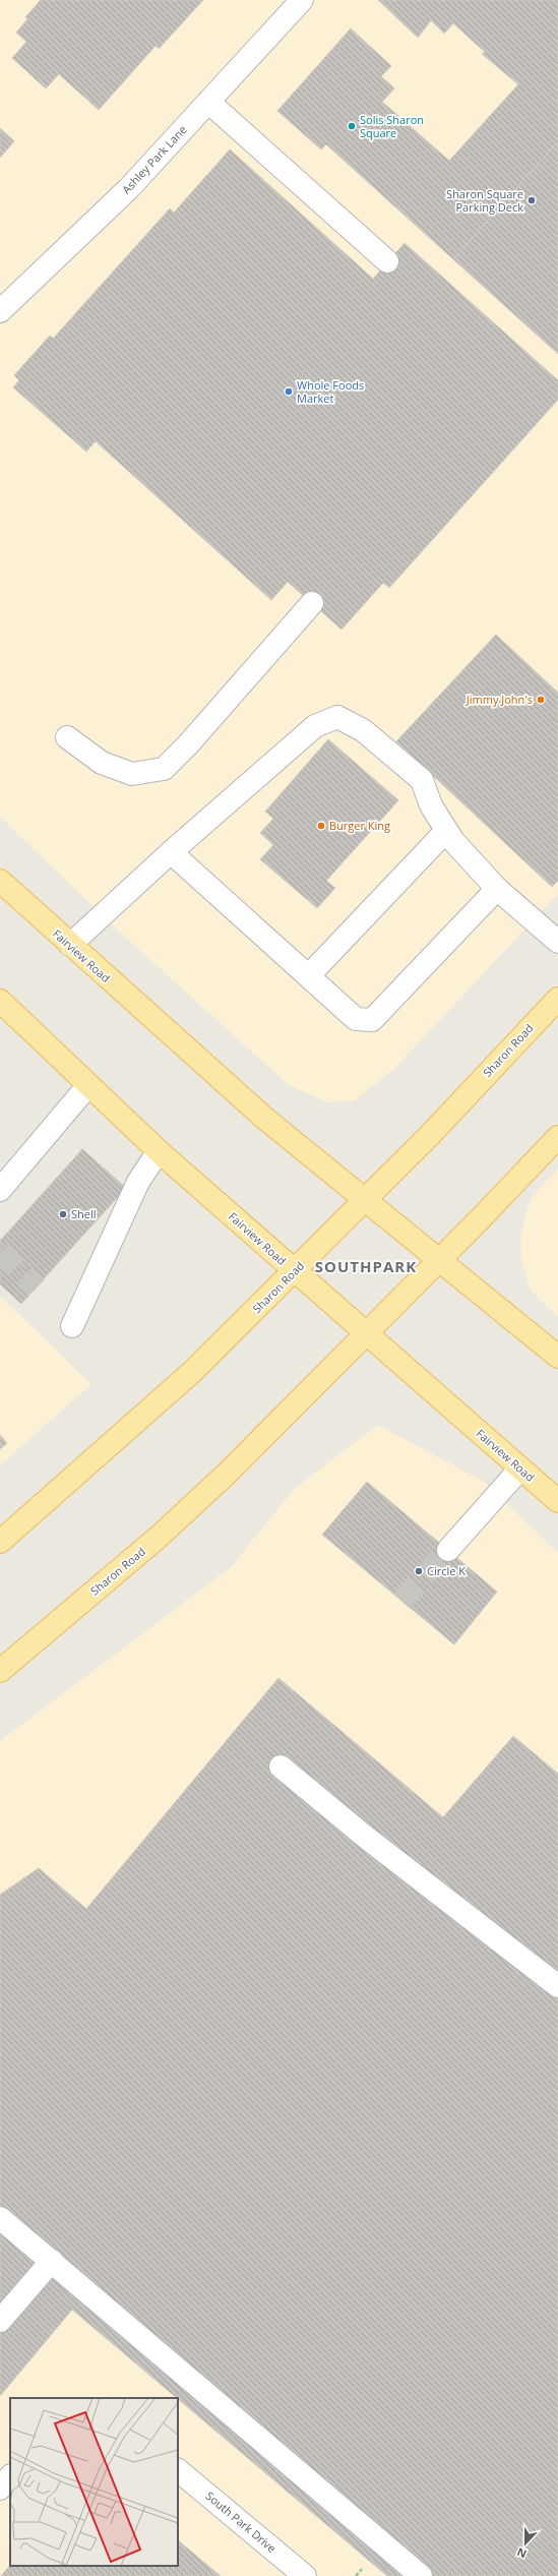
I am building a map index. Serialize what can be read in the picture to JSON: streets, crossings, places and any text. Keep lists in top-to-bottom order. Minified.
{"streets":{"main road":["Fairview Road","Sharon Road"],"street":["Ashley Park Lane","South Park Drive"]},"crossings":[["Fairview Road","Sharon Road"]],"districts":["SOUTHPARK"],"places":["Solis Sharon Square","Sharon Square Parking Deck","Whole Foods Market","Jimmy John's","Burger King","Shell","Circle K"],"north":"bottom"}
